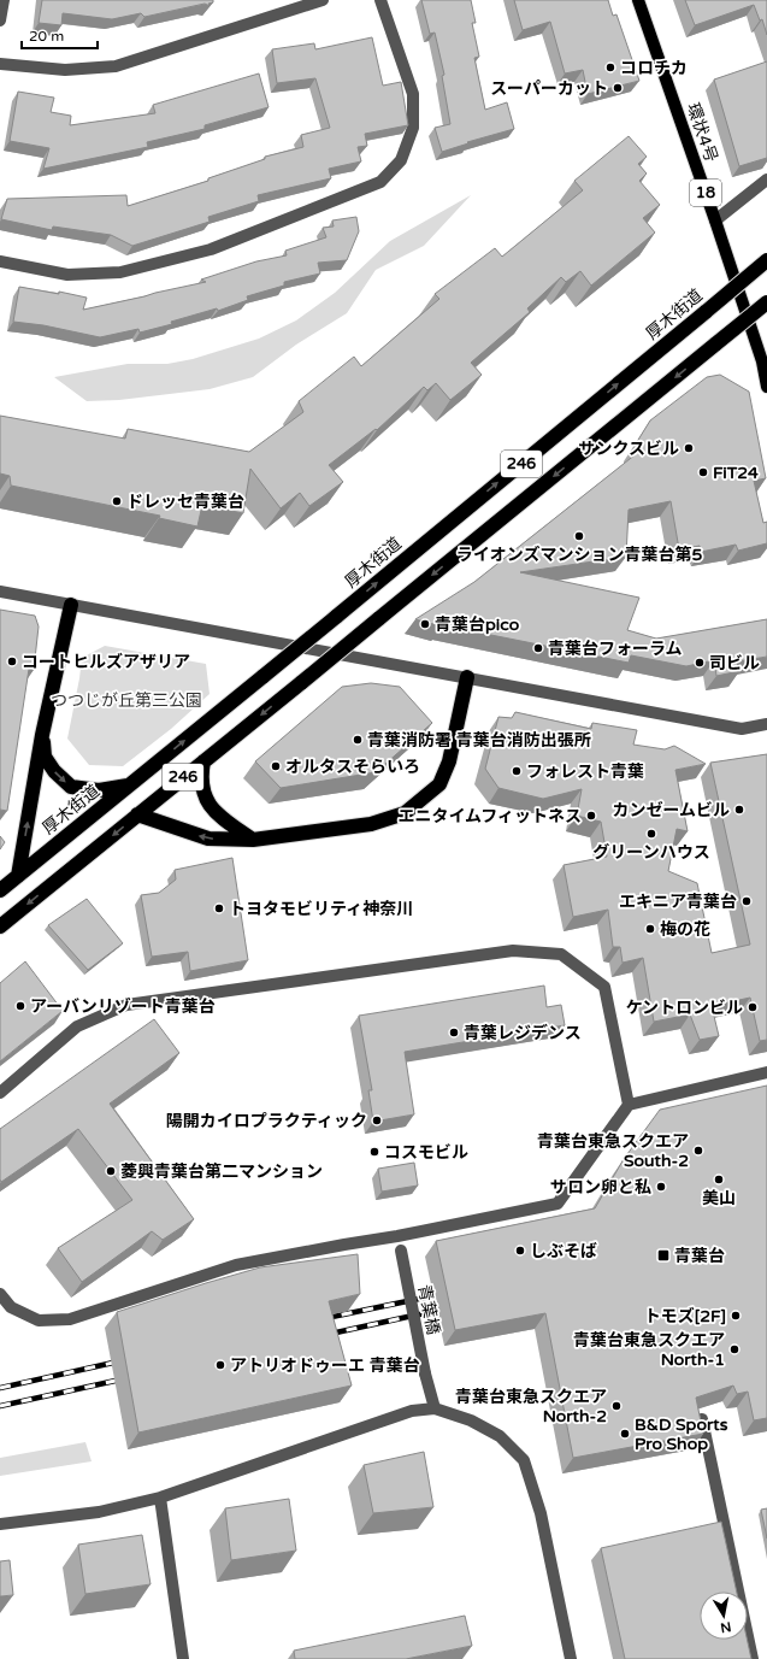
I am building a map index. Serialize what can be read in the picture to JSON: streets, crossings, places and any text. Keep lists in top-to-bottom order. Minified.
{"streets":{"highway":["厚木街道","246"],"main road":["環状4号","18"],"street":["青葉橋"]},"parks":["つつじが丘第三公園"],"places":{"other":["コロチカ","スーパーカット","サンクスビル","FiT24","ドレッセ青葉台","ライオンズマンション青葉台第5","青葉台pico","青葉台フォーラム","コートヒルズアザリア","司ビル","青葉消防署 青葉台消防出張所","オルタスそらいろ","フォレスト青葉","カンゼームビル","エニタイムフィットネス","グリーンハウス","エキニア青葉台","トヨタモビリティ神奈川","梅の花","アーバンリゾート青葉台","ケントロンビル","青葉レジデンス","陽開カイロプラクティック","青葉台東急スクエア South-2","コスモビル","菱興青葉台第二マンション","美山","サロン卵と私","しぶそば","トモズ[2F]","青葉台東急スクエア North-1","アトリオドゥーエ 青葉台","青葉台東急スクエア North-2","B&D Sports Pro Shop"],"transit":["青葉台"]},"scale_bar":"20 m","north":"bottom"}
